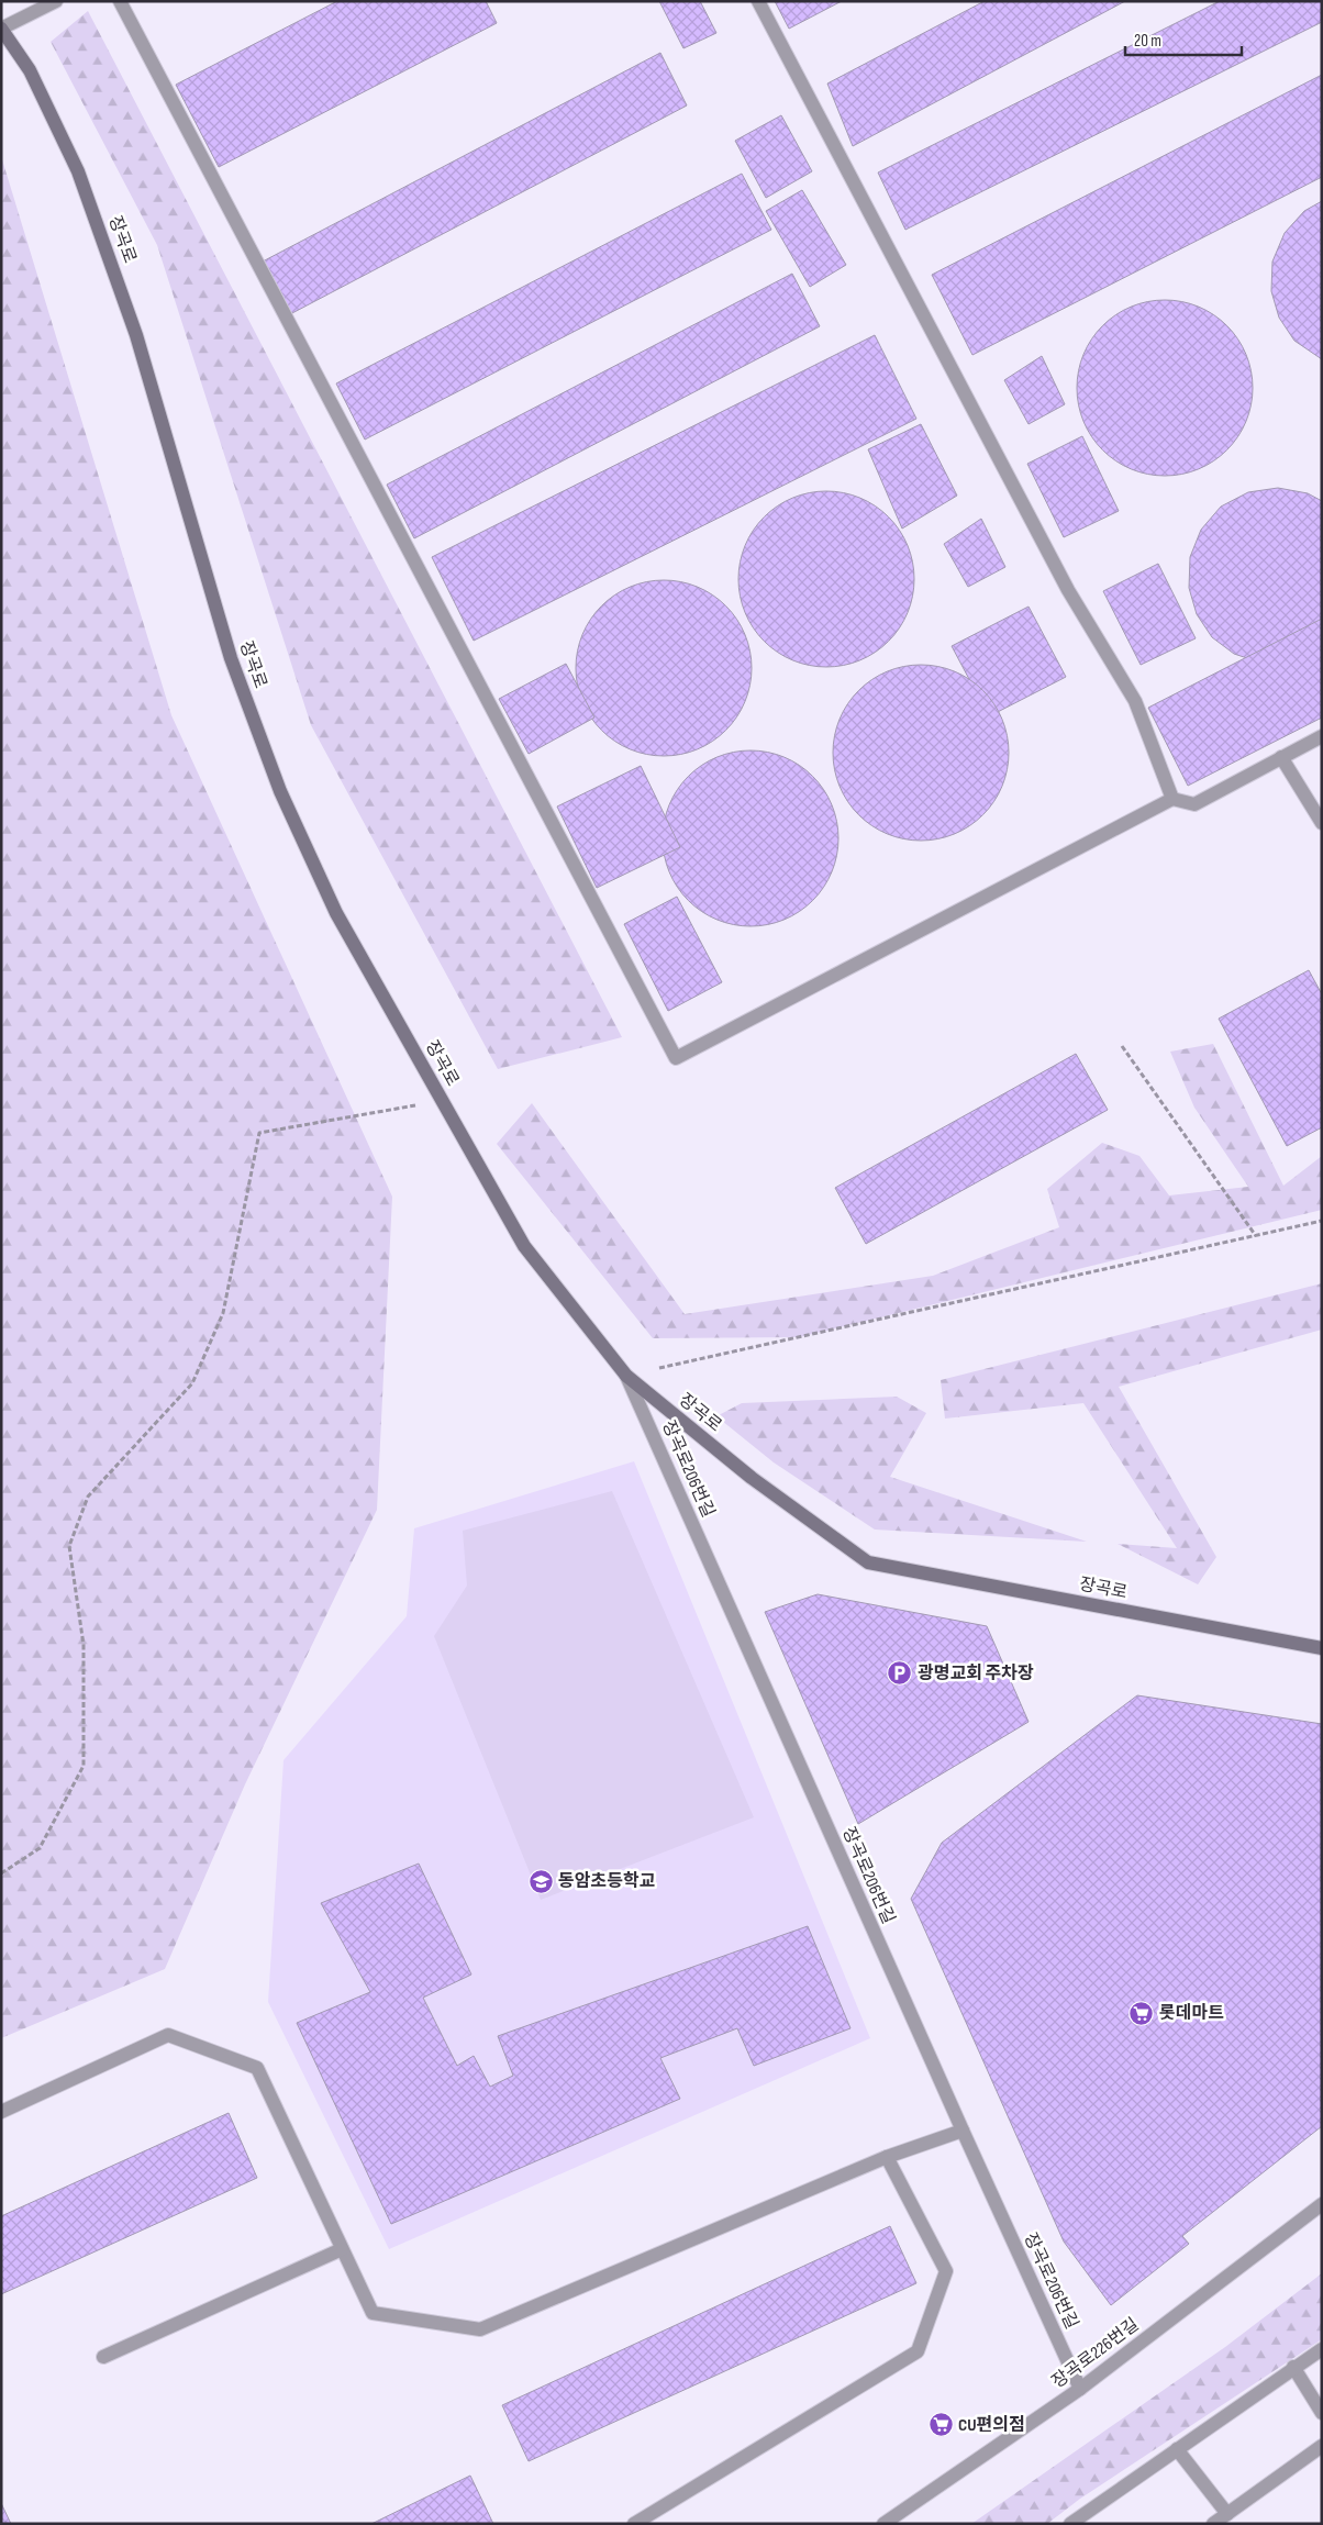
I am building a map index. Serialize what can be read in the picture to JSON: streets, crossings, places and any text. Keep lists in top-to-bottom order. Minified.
{"streets":{"street":["장곡로","장곡로206번길","장곡로226번길"]},"crossings":[["장곡로","장곡로206번길"],["장곡로206번길","장곡로226번길"]],"places":{"parking":["광명교회 주차장"],"school or university":["동암초등학교"],"supermarket":["롯데마트","CU편의점"]},"scale_bar":"20 m"}
